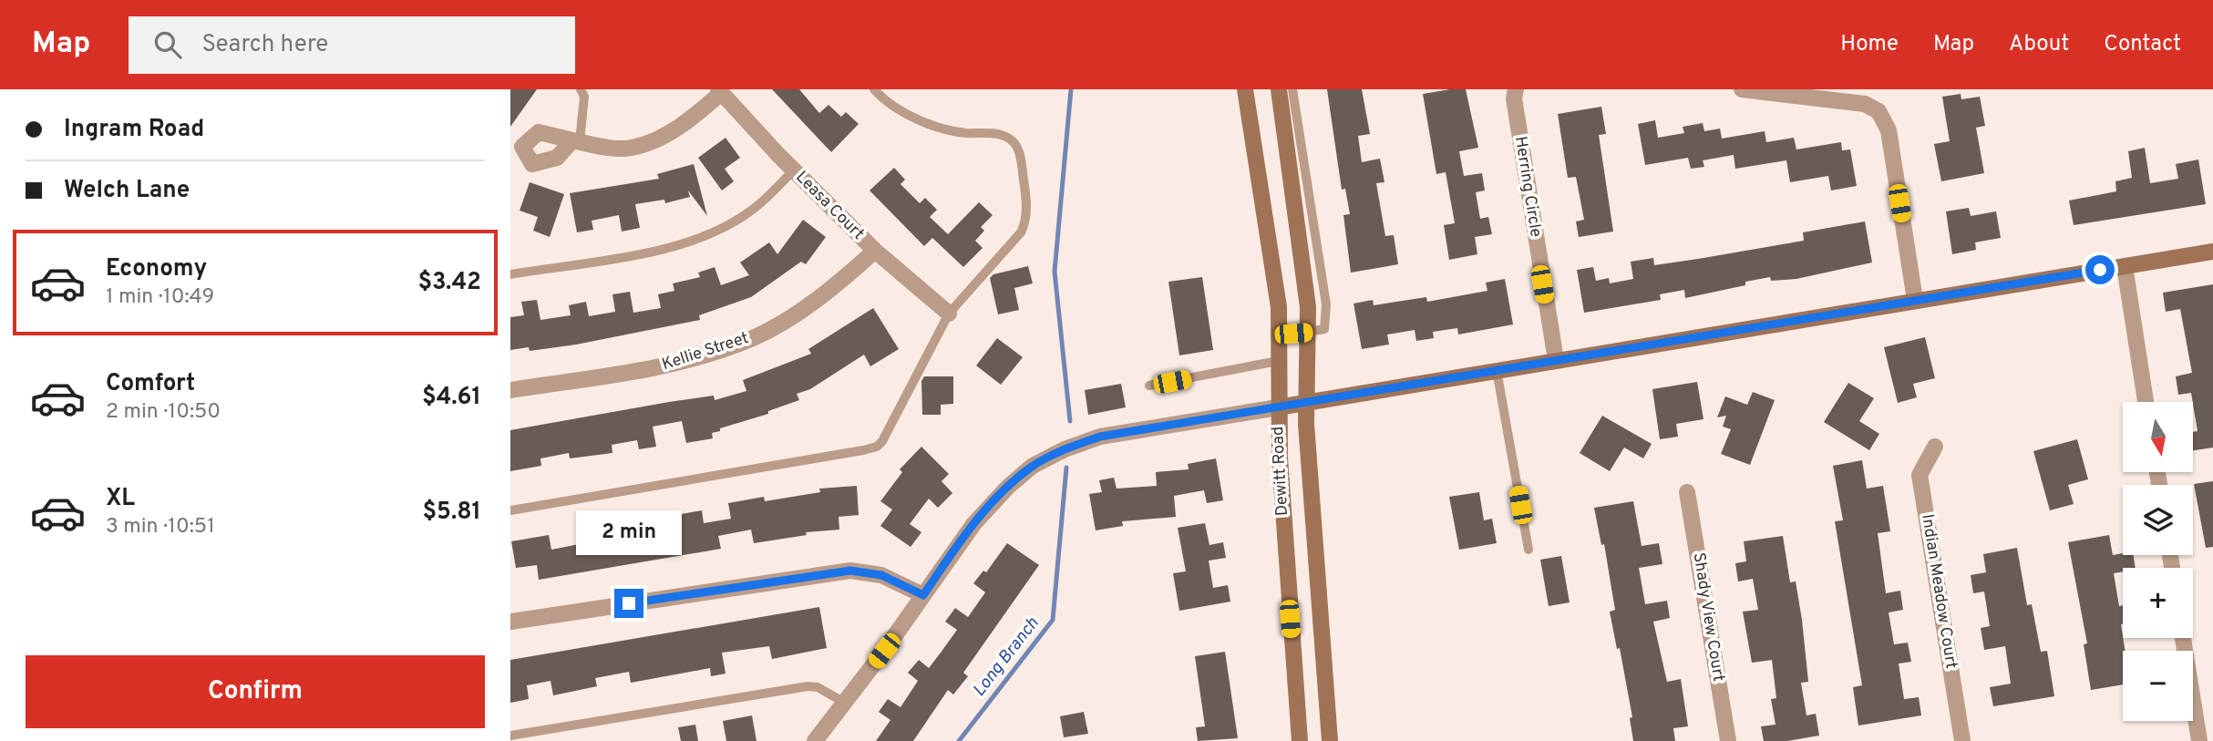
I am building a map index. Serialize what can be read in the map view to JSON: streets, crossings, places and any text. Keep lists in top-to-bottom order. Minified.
{"streets":{"main road":["Dewitt Road"],"street":["Herring Circle","Leasa Court","Kellie Street","Indian Meadow Court","Shady View Court"]},"crossings":[["Leasa Court","Kellie Street"]],"water":["Long Branch"],"north":"bottom","page":{"header":"Map","search":"Search here","nav":["Home","Map","About","Contact"],"banner":["Ingram Road","Welch Lane"],"list":[{"name":"Economy","note":"1 min · 10:49","value":"$3.42"},{"name":"Comfort","note":"2 min · 10:50","value":"$4.61"},{"name":"XL","note":"3 min · 10:51","value":"$5.81"}],"map_buttons":["+","−"],"bubble":"2 min","buttons":"Confirm"}}
